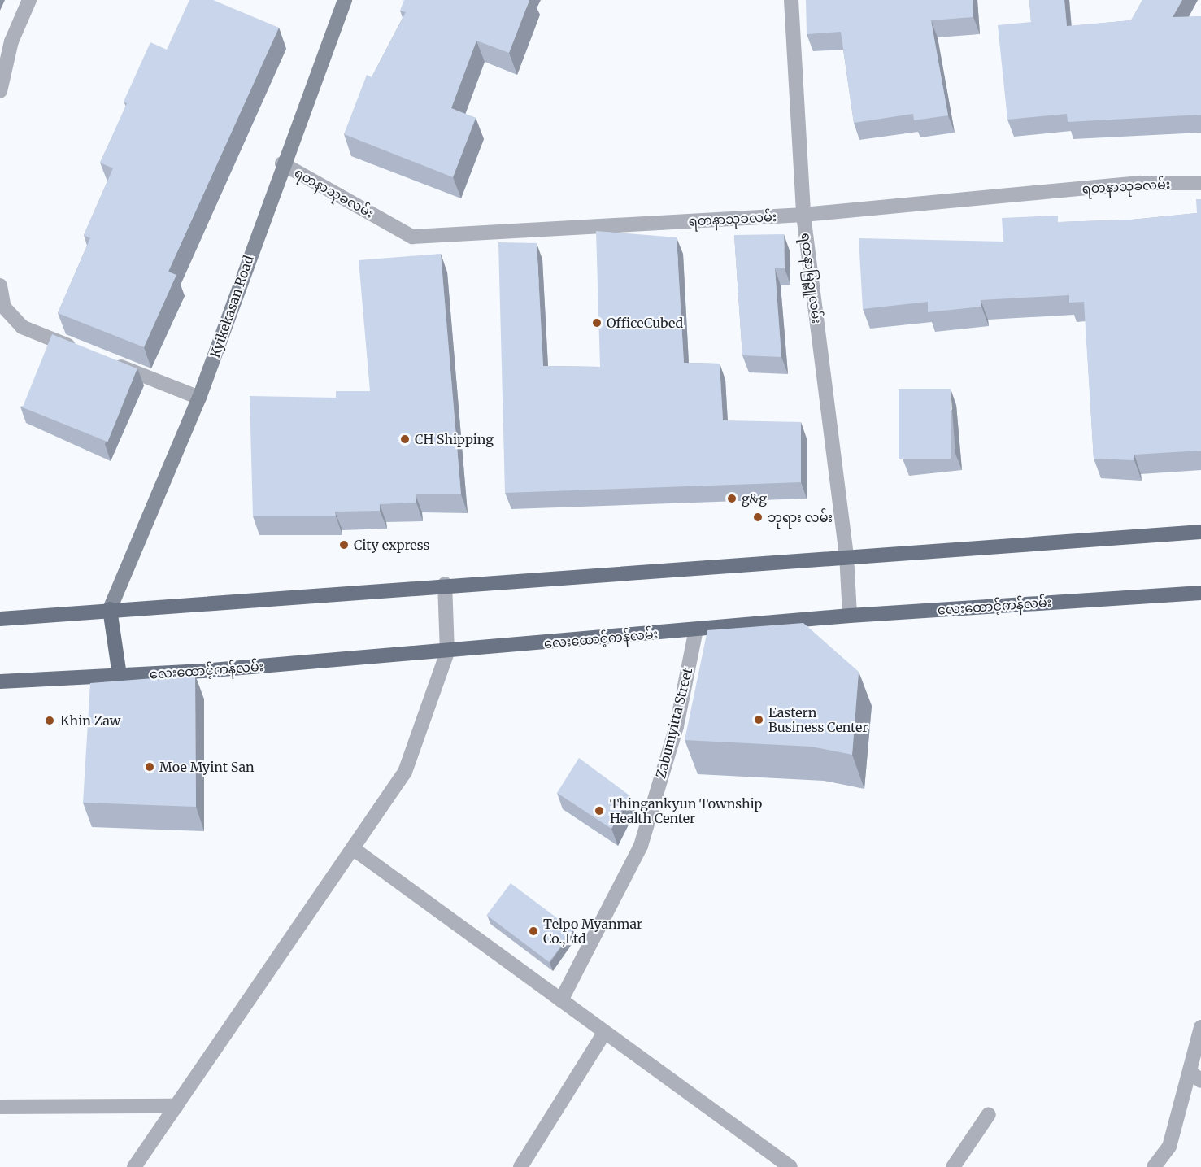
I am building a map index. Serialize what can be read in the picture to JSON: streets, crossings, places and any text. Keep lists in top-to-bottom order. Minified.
{"streets":{"main road":["လေးထောင့်ကန်လမ်း"],"street":["ရတနာသုခလမ်း","ရတနာမြဉ္ဇူလမ်း","Kyikekasan Road","Zabumyitta Street"]},"crossings":[["ရတနာသုခလမ်း","ရတနာမြဉ္ဇူလမ်း"],["ရတနာသုခလမ်း","Kyikekasan Road"],["ရတနာမြဉ္ဇူလမ်း","လေးထောင့်ကန်လမ်း"],["လေးထောင့်ကန်လမ်း","Zabumyitta Street"]],"places":["OfficeCubed","CH Shipping","g&g","ဘုရား လမ်း","City express","Eastern Business Center","Khin Zaw","Moe Myint San","Thingankyun Township Health Center","Telpo Myanmar Co.,Ltd"]}
